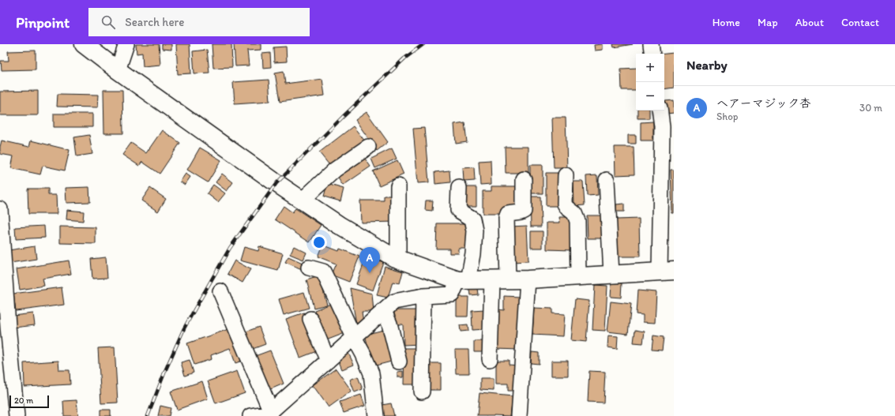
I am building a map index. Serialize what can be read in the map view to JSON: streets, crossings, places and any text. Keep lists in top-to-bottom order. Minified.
{"scale_bar":"20 m","page":{"header":"Pinpoint","search":"Search here","nav":["Home","Map","About","Contact"],"heading":"Nearby","map_buttons":["+","−"],"list":[{"mark":"A","name":"ヘアーマジック杏","note":"Shop","value":"30 m"}],"pins":"A","scale":"20 m"}}
